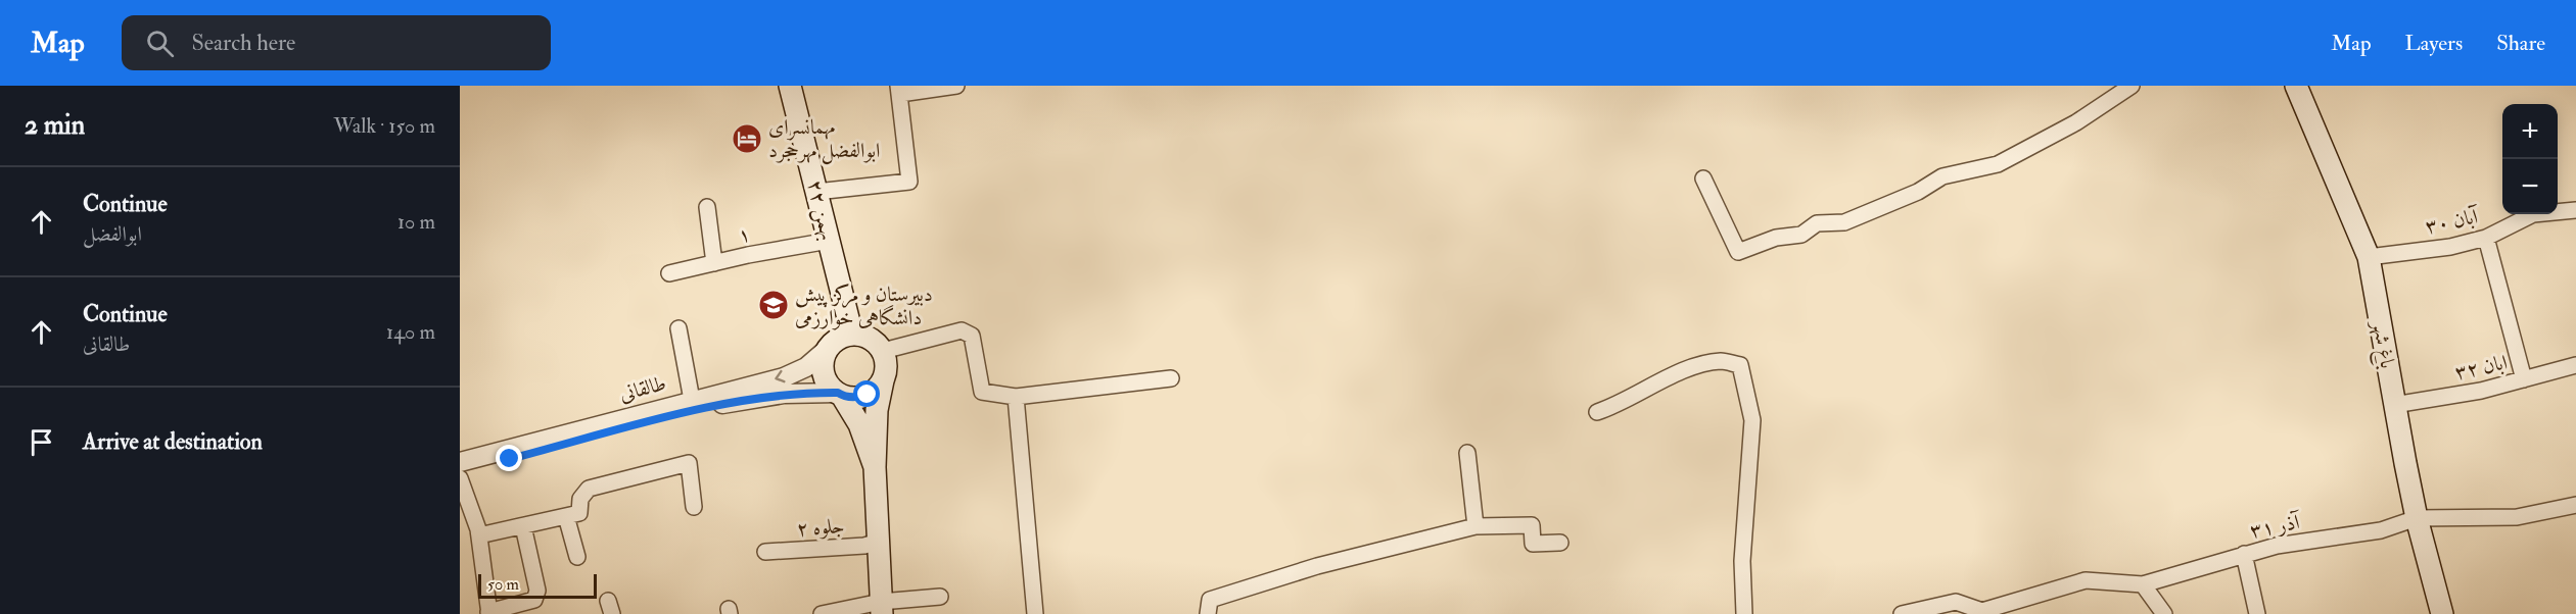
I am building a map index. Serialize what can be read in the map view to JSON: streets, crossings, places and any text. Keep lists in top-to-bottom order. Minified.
{"streets":{"main road":["۲۲ بهمن","باغ شهر"],"street":["آبان ۳۰","۱","ابان ۳۲","طالقانی","آذر ۳۱","جلوه ۲"]},"crossings":[["۲۲ بهمن","۱"],["۲۲ بهمن","طالقانی"],["آبان ۳۰","باغ شهر"],["باغ شهر","ابان ۳۲"],["باغ شهر","آذر ۳۱"]],"places":{"hotel":["مهمانسرای ابوالفضل مهرحجرد"],"school or university":["دبیرستان و مرکز پیش دانشگاهی خوارزمی"]},"scale_bar":"50 m","page":{"header":"Map","search":"Search here","nav":["Map","Layers","Share"],"heading":["2 min","Walk · 150 m"],"map_buttons":["+","−"],"list":[["Continue","ابوالفضل","10 m"],["Continue","طالقانی","140 m"],"Arrive at destination"],"scale":"50 m"}}
